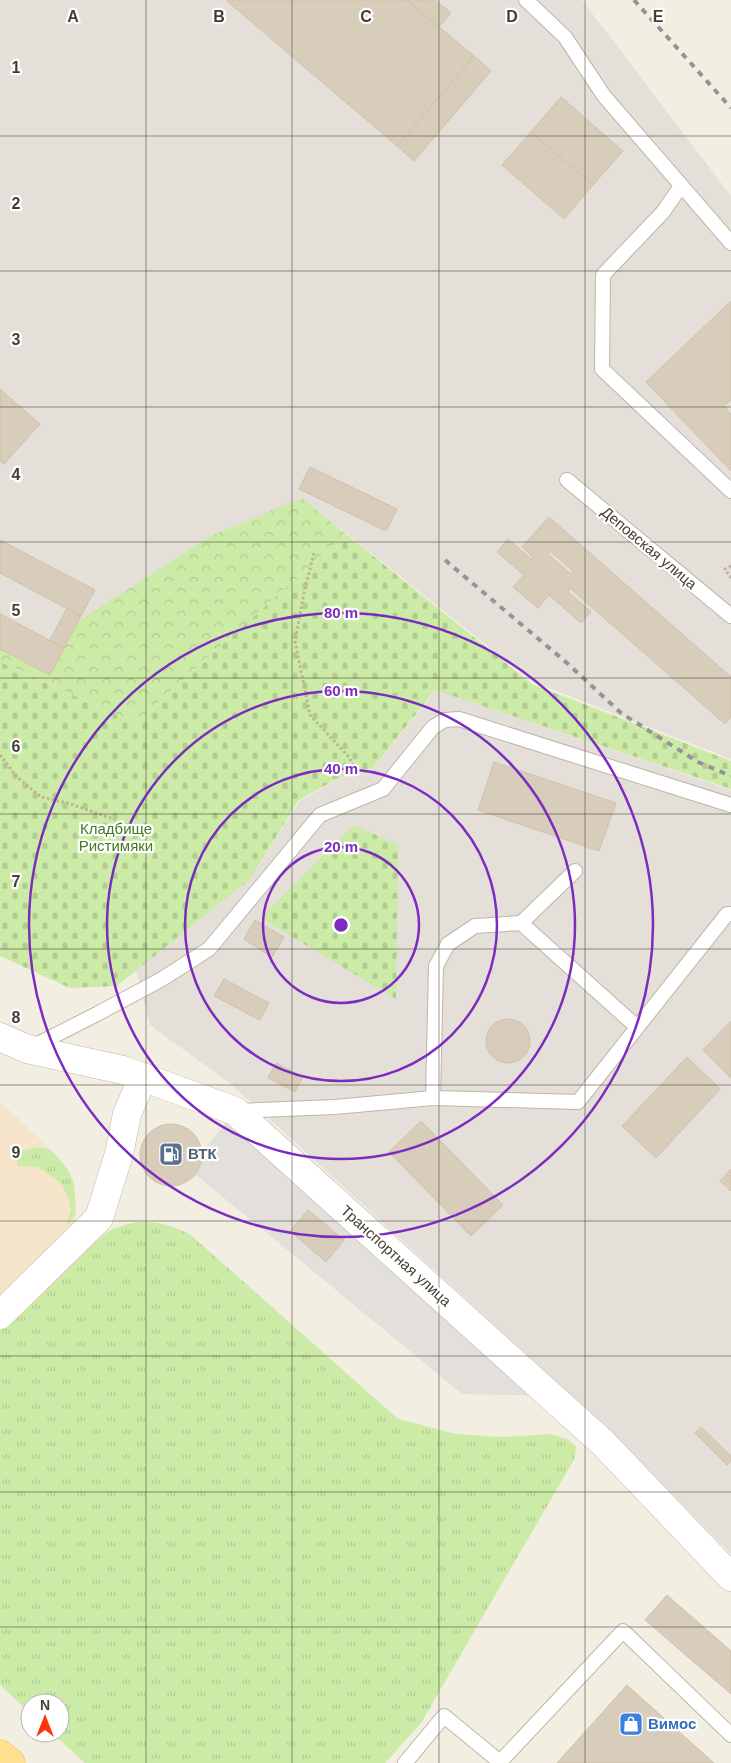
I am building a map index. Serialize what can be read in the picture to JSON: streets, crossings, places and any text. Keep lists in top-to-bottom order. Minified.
{"streets":{"street":["Транспортная улица"],"lane":["Деповская улица"]},"parks":["Кладбище Ристимяки"],"places":{"fuel station":["ВТК"],"shop":["Вимос"]},"north":"top","grid":{"columns":["A","B","C","D","E"],"rows":["1","2","3","4","5","6","7","8","9"]},"rings":["80 m","60 m","40 m","20 m"]}
